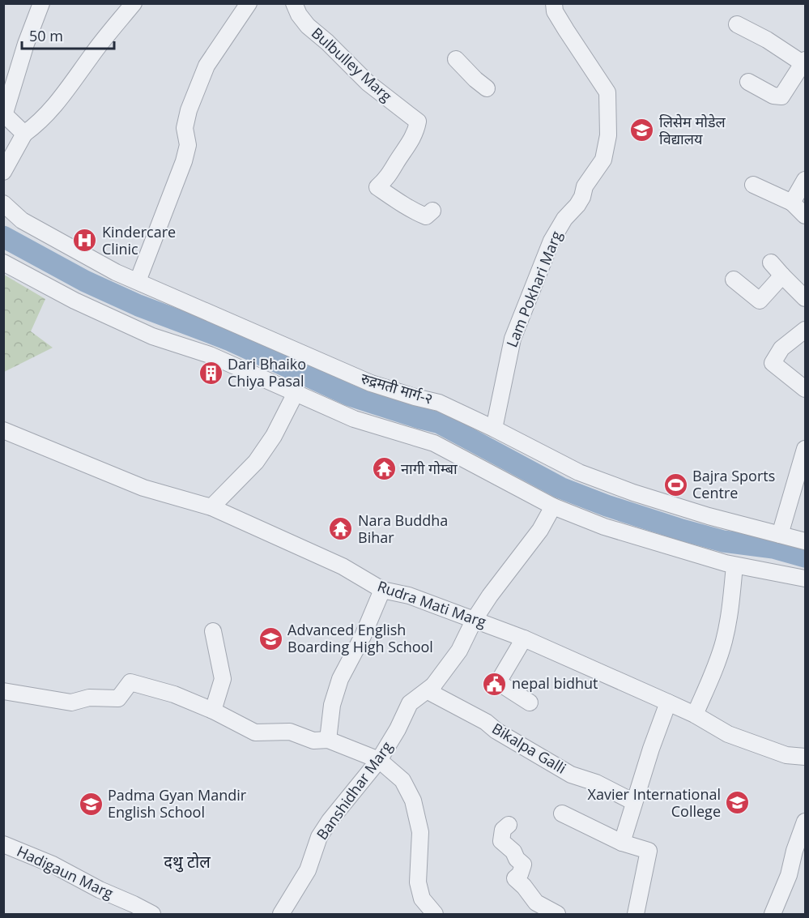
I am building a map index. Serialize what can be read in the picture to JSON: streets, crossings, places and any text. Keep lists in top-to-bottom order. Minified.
{"streets":{"street":["Bulbulley Marg","Lam Pokhari Marg","रुद्रमती मार्ग-२","Rudra Mati Marg","Bikalpa Galli","Banshidhar Marg","Hadigaun Marg"]},"crossings":[["Lam Pokhari Marg","रुद्रमती मार्ग-२"],["Rudra Mati Marg","Banshidhar Marg"],["Bikalpa Galli","Banshidhar Marg"]],"districts":["दथु टोल"],"places":{"school or university":["लिसेम मोडेल विद्यालय","Advanced English Boarding High School","Xavier International College","Padma Gyan Mandir English School"],"hospital":["Kindercare Clinic"],"building":["Dari Bhaiko Chiya Pasal"],"temple":["नागी गोम्बा","Nara Buddha Bihar"],"sports":["Bajra Sports Centre"],"public building":["nepal bidhut"]},"scale_bar":"50 m"}
